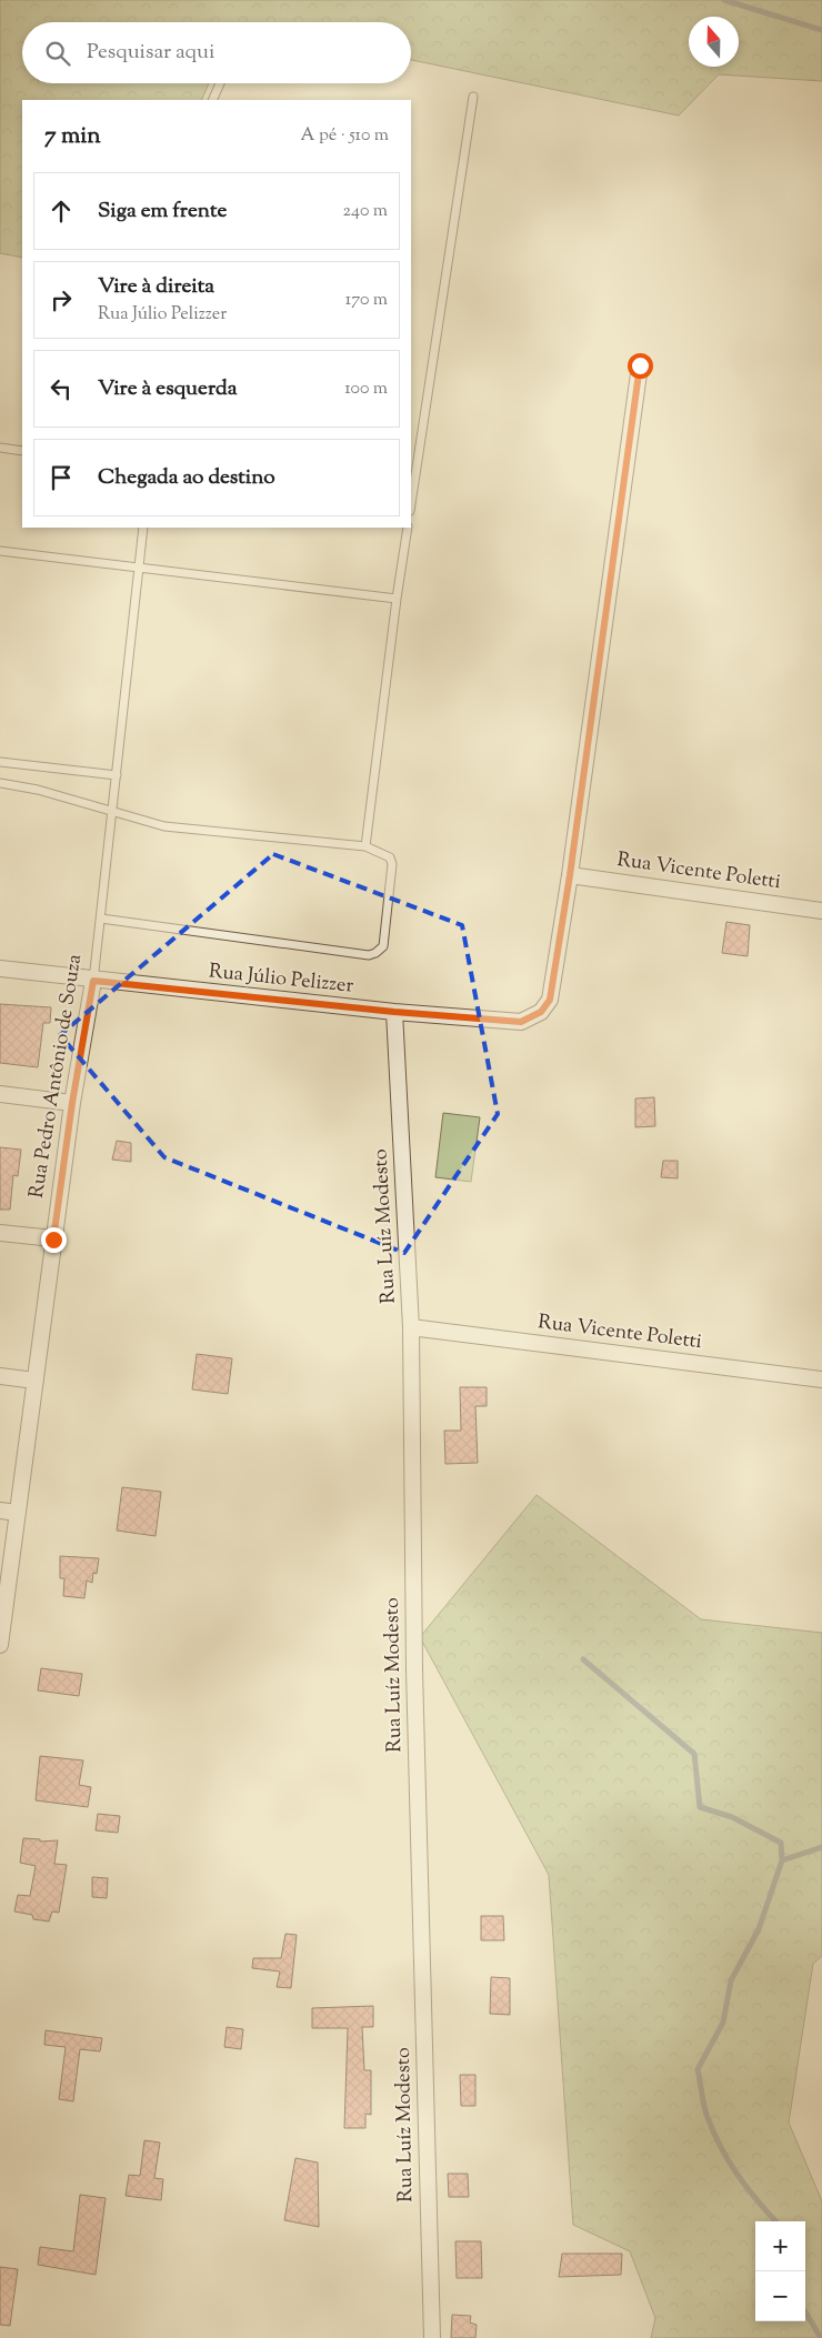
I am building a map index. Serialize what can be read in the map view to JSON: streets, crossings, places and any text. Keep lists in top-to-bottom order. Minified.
{"streets":{"street":["Rua Vicente Poletti","Rua Júlio Pelizzer","Rua Pedro Antônio de Souza","Rua Luíz Modesto"]},"crossings":[["Rua Vicente Poletti","Rua Júlio Pelizzer"],["Rua Vicente Poletti","Rua Luíz Modesto"],["Rua Júlio Pelizzer","Rua Pedro Antônio de Souza"],["Rua Júlio Pelizzer","Rua Luíz Modesto"]],"north":"top","page":{"search":"Pesquisar aqui","heading":["7 min","A pé · 510 m"],"list":[["Siga em frente","240 m"],["Vire à direita","Rua Júlio Pelizzer","170 m"],["Vire à esquerda","100 m"],"Chegada ao destino"],"map_buttons":["+","−"]}}
